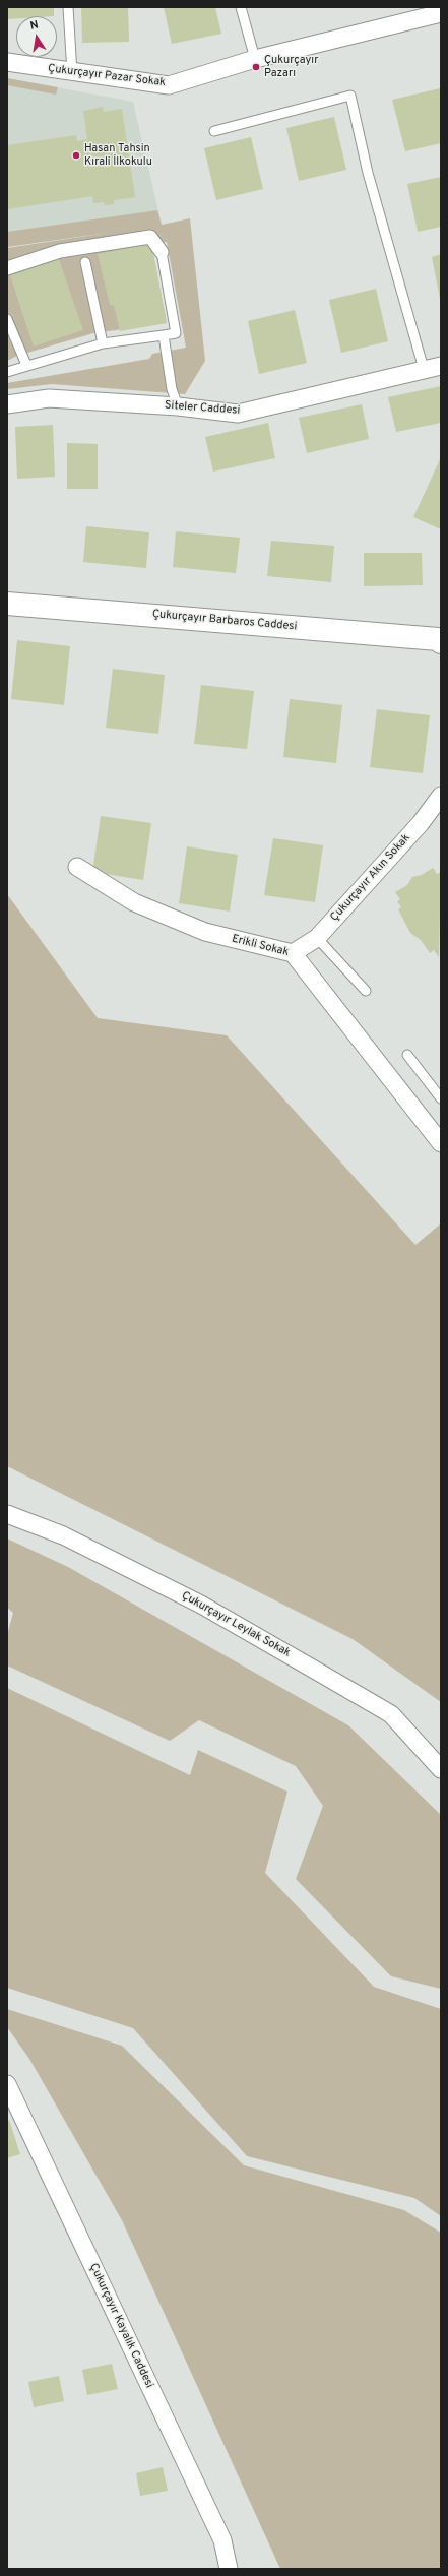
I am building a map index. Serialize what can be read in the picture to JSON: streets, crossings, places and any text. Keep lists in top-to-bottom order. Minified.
{"streets":{"street":["Çukurçayır Pazar Sokak","Siteler Caddesi","Çukurçayır Barbaros Caddesi","Çukurçayır Akın Sokak","Erikli Sokak","Çukurçayır Leylak Sokak","Çukurçayır Kayalık Caddesi"]},"crossings":[["Çukurçayır Akın Sokak","Erikli Sokak"]],"places":["Çukurçayır Pazarı","Hasan Tahsin Kırali İlkokulu"],"north":"top"}
